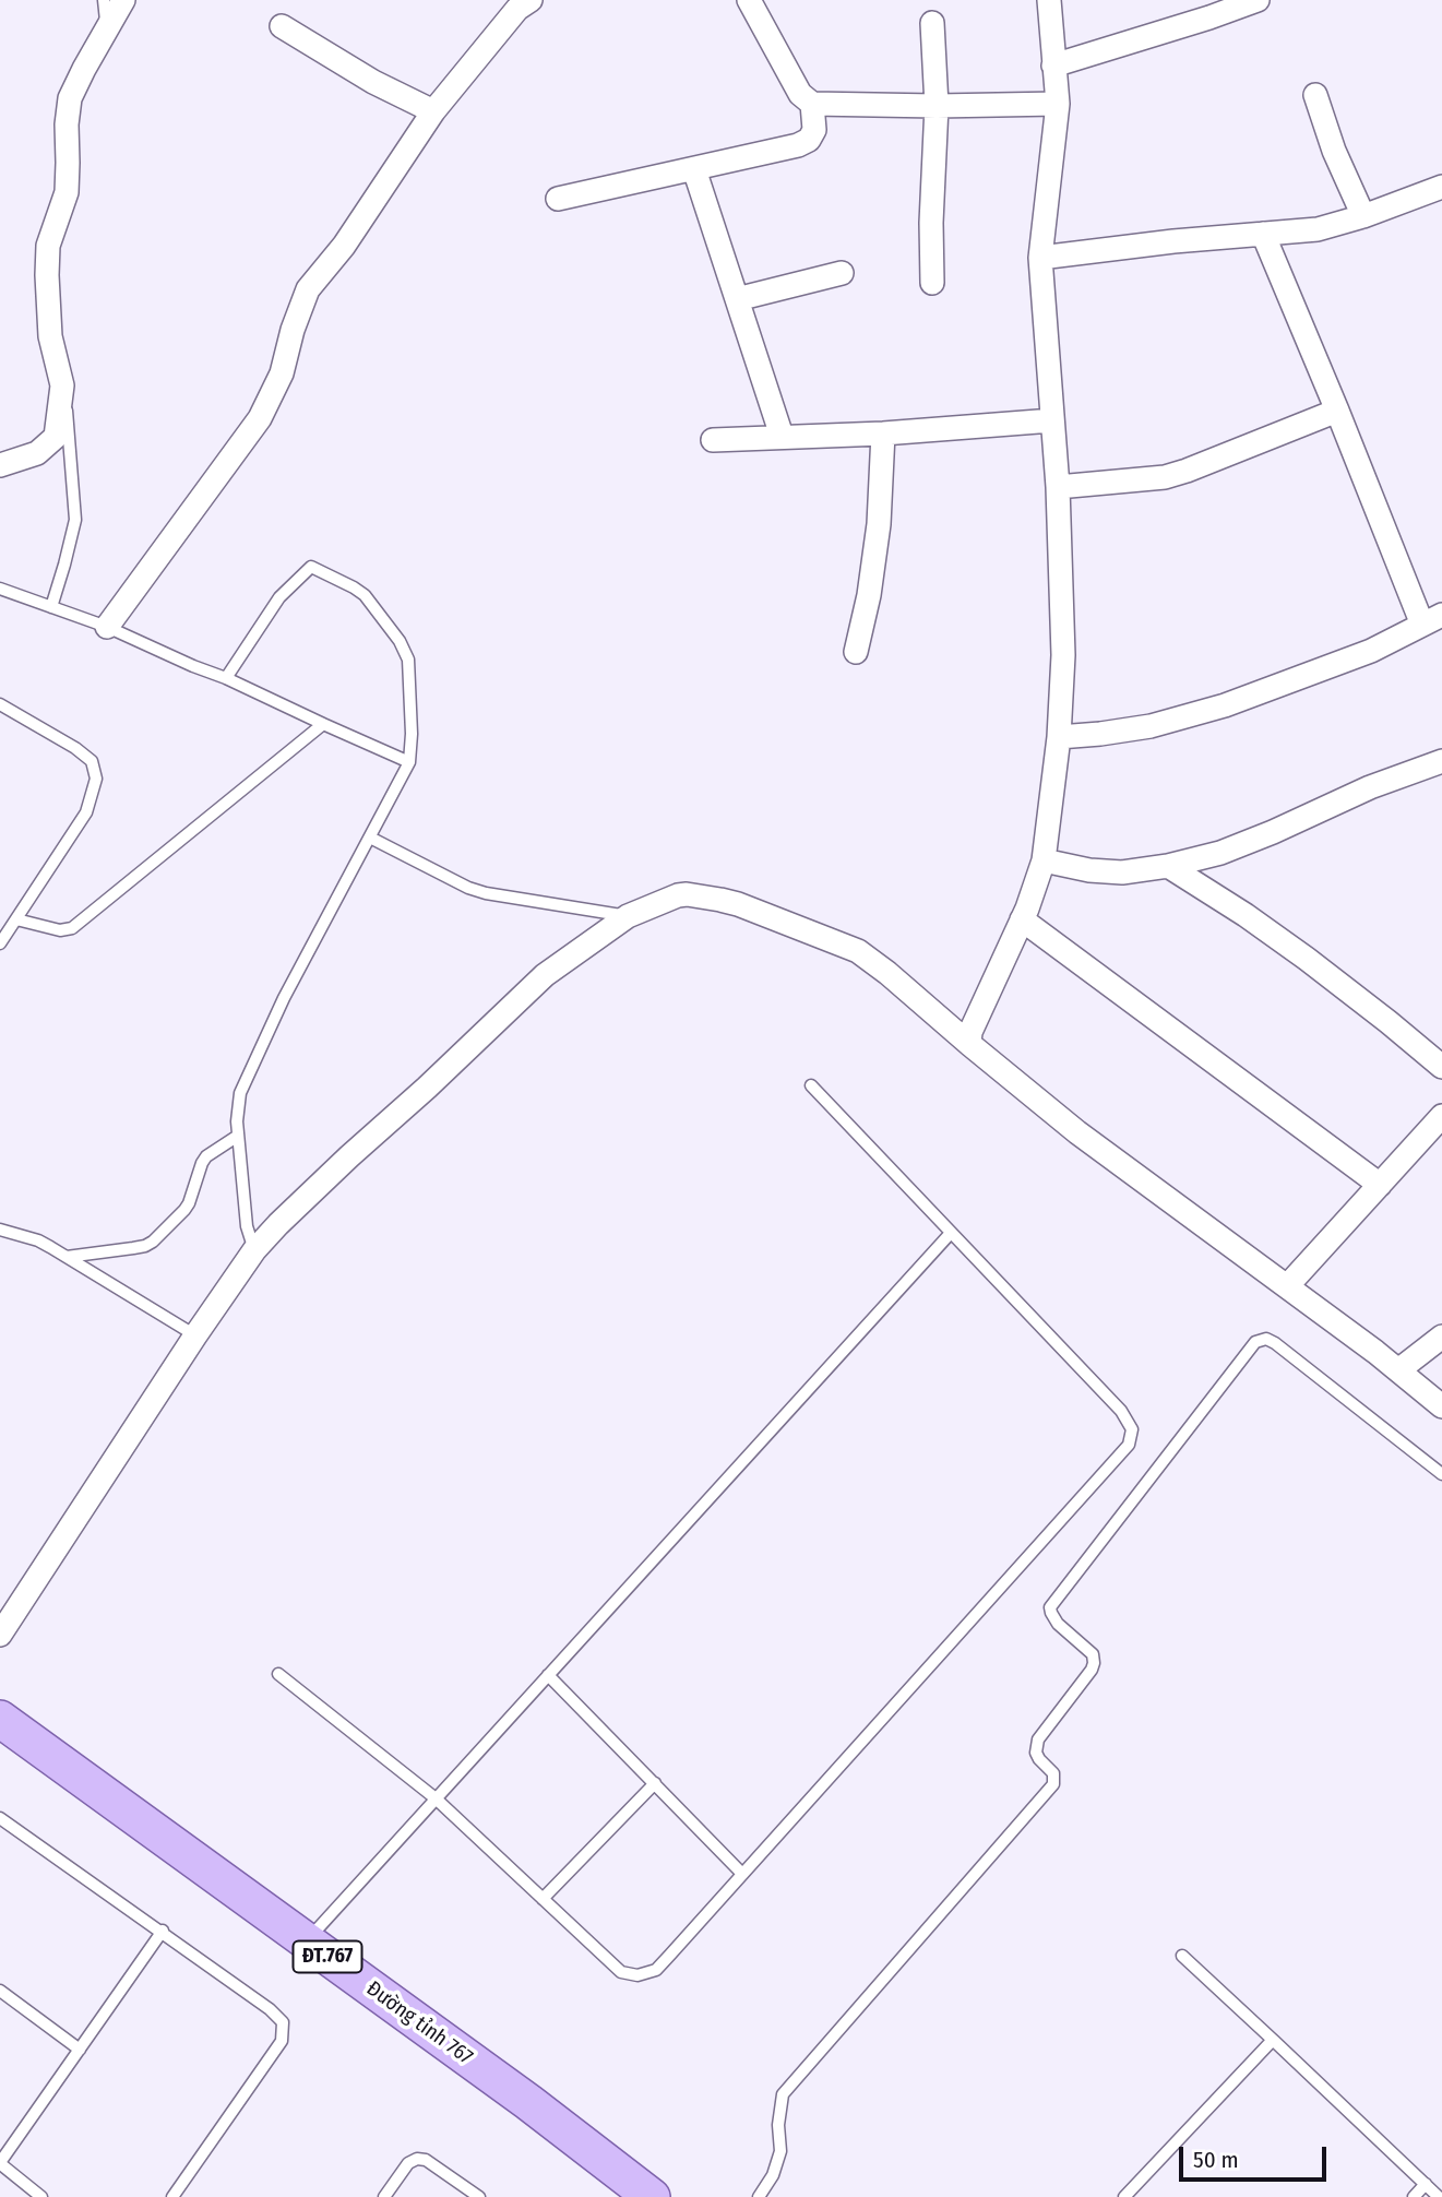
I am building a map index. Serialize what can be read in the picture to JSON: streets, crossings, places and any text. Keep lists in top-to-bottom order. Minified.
{"streets":{"main road":["ĐT.767","Đường tỉnh 767"]},"scale_bar":"50 m"}
